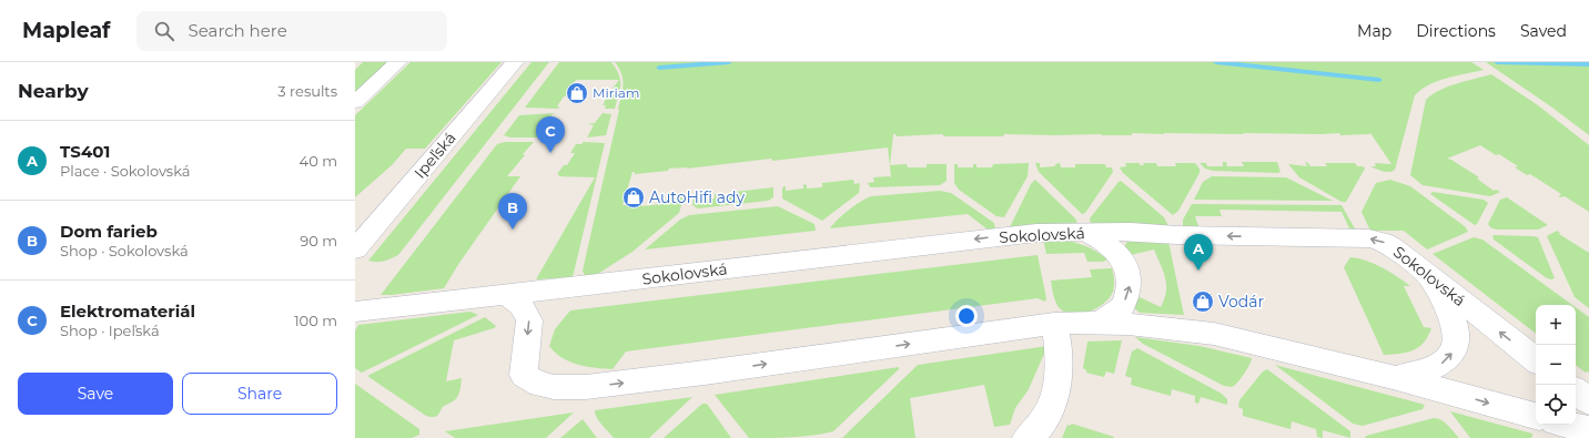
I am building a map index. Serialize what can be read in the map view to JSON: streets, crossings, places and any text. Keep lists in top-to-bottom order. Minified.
{"streets":{"street":["Ipeľská","Sokolovská"]},"places":{"shop":["Miriam","AutoHifi ady","Vodár"]},"page":{"header":"Mapleaf","search":"Search here","nav":["Map","Directions","Saved"],"heading":["Nearby","3 results"],"pins":["C","B","A"],"list":[{"mark":"A","name":"TS401","note":"Place · Sokolovská","value":"40 m"},{"mark":"B","name":"Dom farieb","note":"Shop · Sokolovská","value":"90 m"},{"mark":"C","name":"Elektromateriál","note":"Shop · Ipeľská","value":"100 m"}],"map_buttons":["+","−"],"buttons":["Save","Share"]}}
